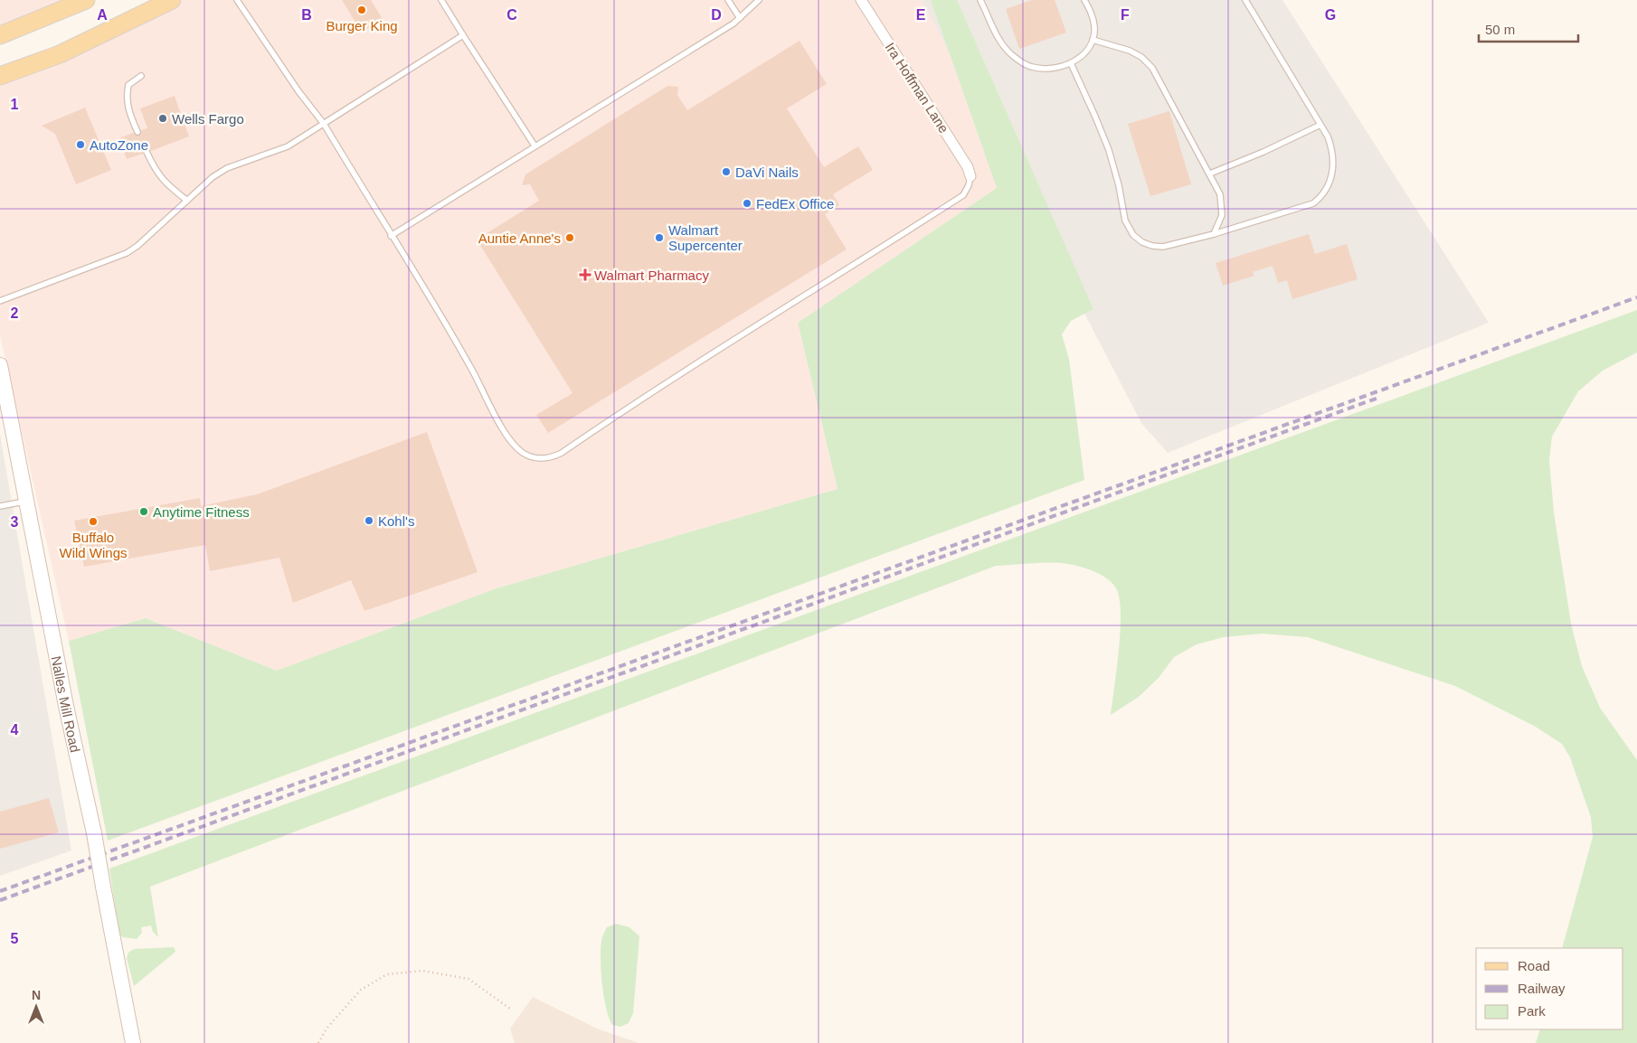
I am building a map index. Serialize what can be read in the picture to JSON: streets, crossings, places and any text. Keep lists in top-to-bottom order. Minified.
{"streets":{"street":["Ira Hoffman Lane","Nalles Mill Road"]},"places":{"other":["Burger King","Wells Fargo","AutoZone","DaVi Nails","FedEx Office","Auntie Anne's","Walmart Supercenter","Anytime Fitness","Kohl's","Buffalo Wild Wings"],"health":["Walmart Pharmacy"]},"legend":["Road","Railway","Park"],"scale_bar":"50 m","north":"top","grid":{"columns":["A","B","C","D","E","F","G"],"rows":["1","2","3","4","5"]}}
